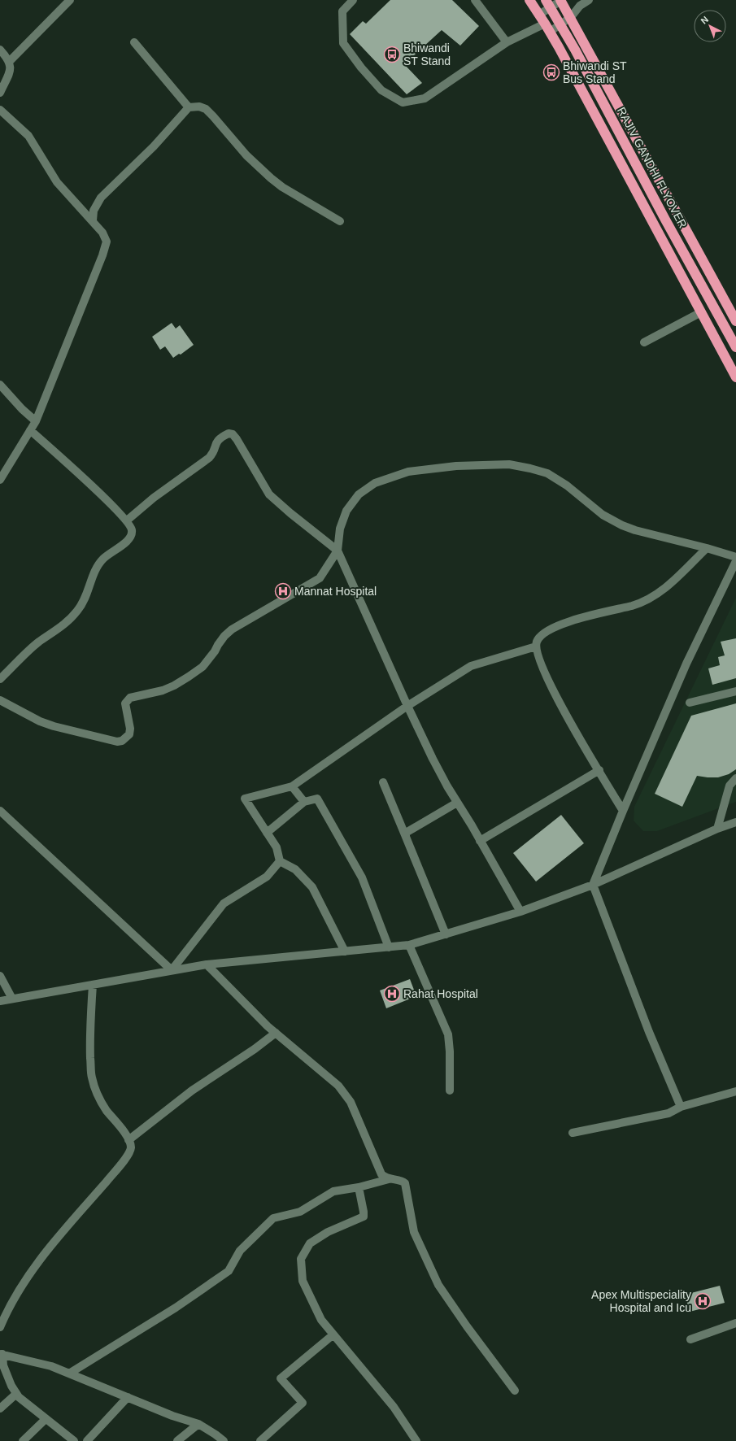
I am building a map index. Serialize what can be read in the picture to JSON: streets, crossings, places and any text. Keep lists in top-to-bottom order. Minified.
{"streets":{"highway":["RAJIV GANDHI FLYOVER"]},"places":{"bus stop":["Bhiwandi ST Stand","Bhiwandi ST Bus Stand"],"hospital":["Mannat Hospital","Rahat Hospital","Apex Multispeciality Hospital and Icu"]},"north":"top left"}
